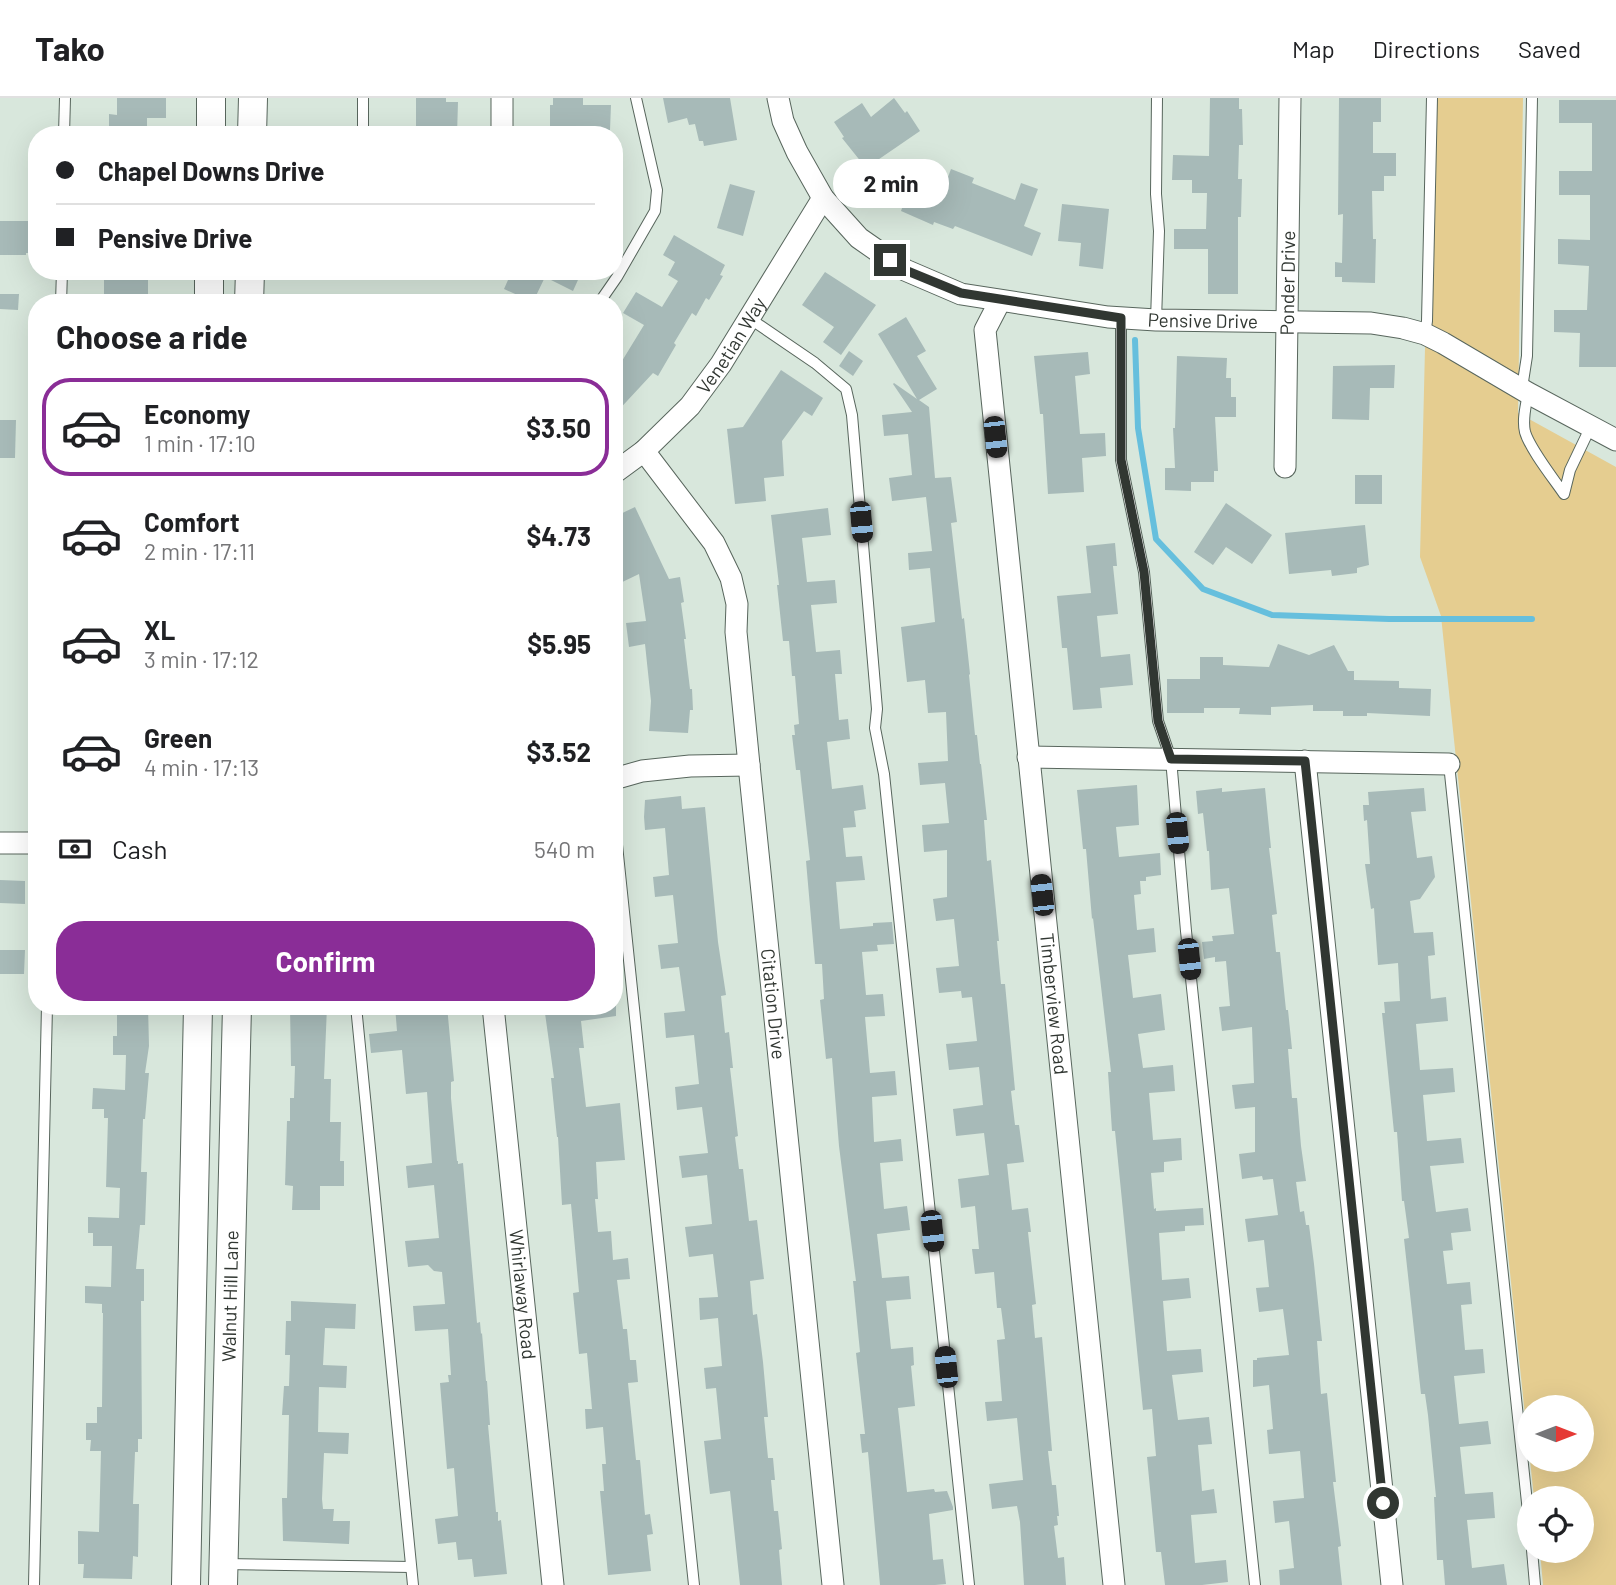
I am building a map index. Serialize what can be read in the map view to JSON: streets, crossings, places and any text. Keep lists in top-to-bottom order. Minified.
{"streets":{"main road":["Walnut Hill Lane"],"street":["Ponder Drive","Pensive Drive","Venetian Way","Citation Drive","Timberview Road","Whirlaway Road"]},"crossings":[["Ponder Drive","Pensive Drive"],["Pensive Drive","Venetian Way"],["Pensive Drive","Timberview Road"],["Venetian Way","Citation Drive"]],"north":"right","page":{"header":"Tako","nav":["Map","Directions","Saved"],"banner":["Chapel Downs Drive","Pensive Drive"],"bubble":"2 min","heading":"Choose a ride","list":[{"name":"Economy","note":"1 min · 17:10","value":"$3.50"},{"name":"Comfort","note":"2 min · 17:11","value":"$4.73"},{"name":"XL","note":"3 min · 17:12","value":"$5.95"},{"name":"Green","note":"4 min · 17:13","value":"$3.52"}],"pay":["Cash","540 m"],"buttons":"Confirm"}}
